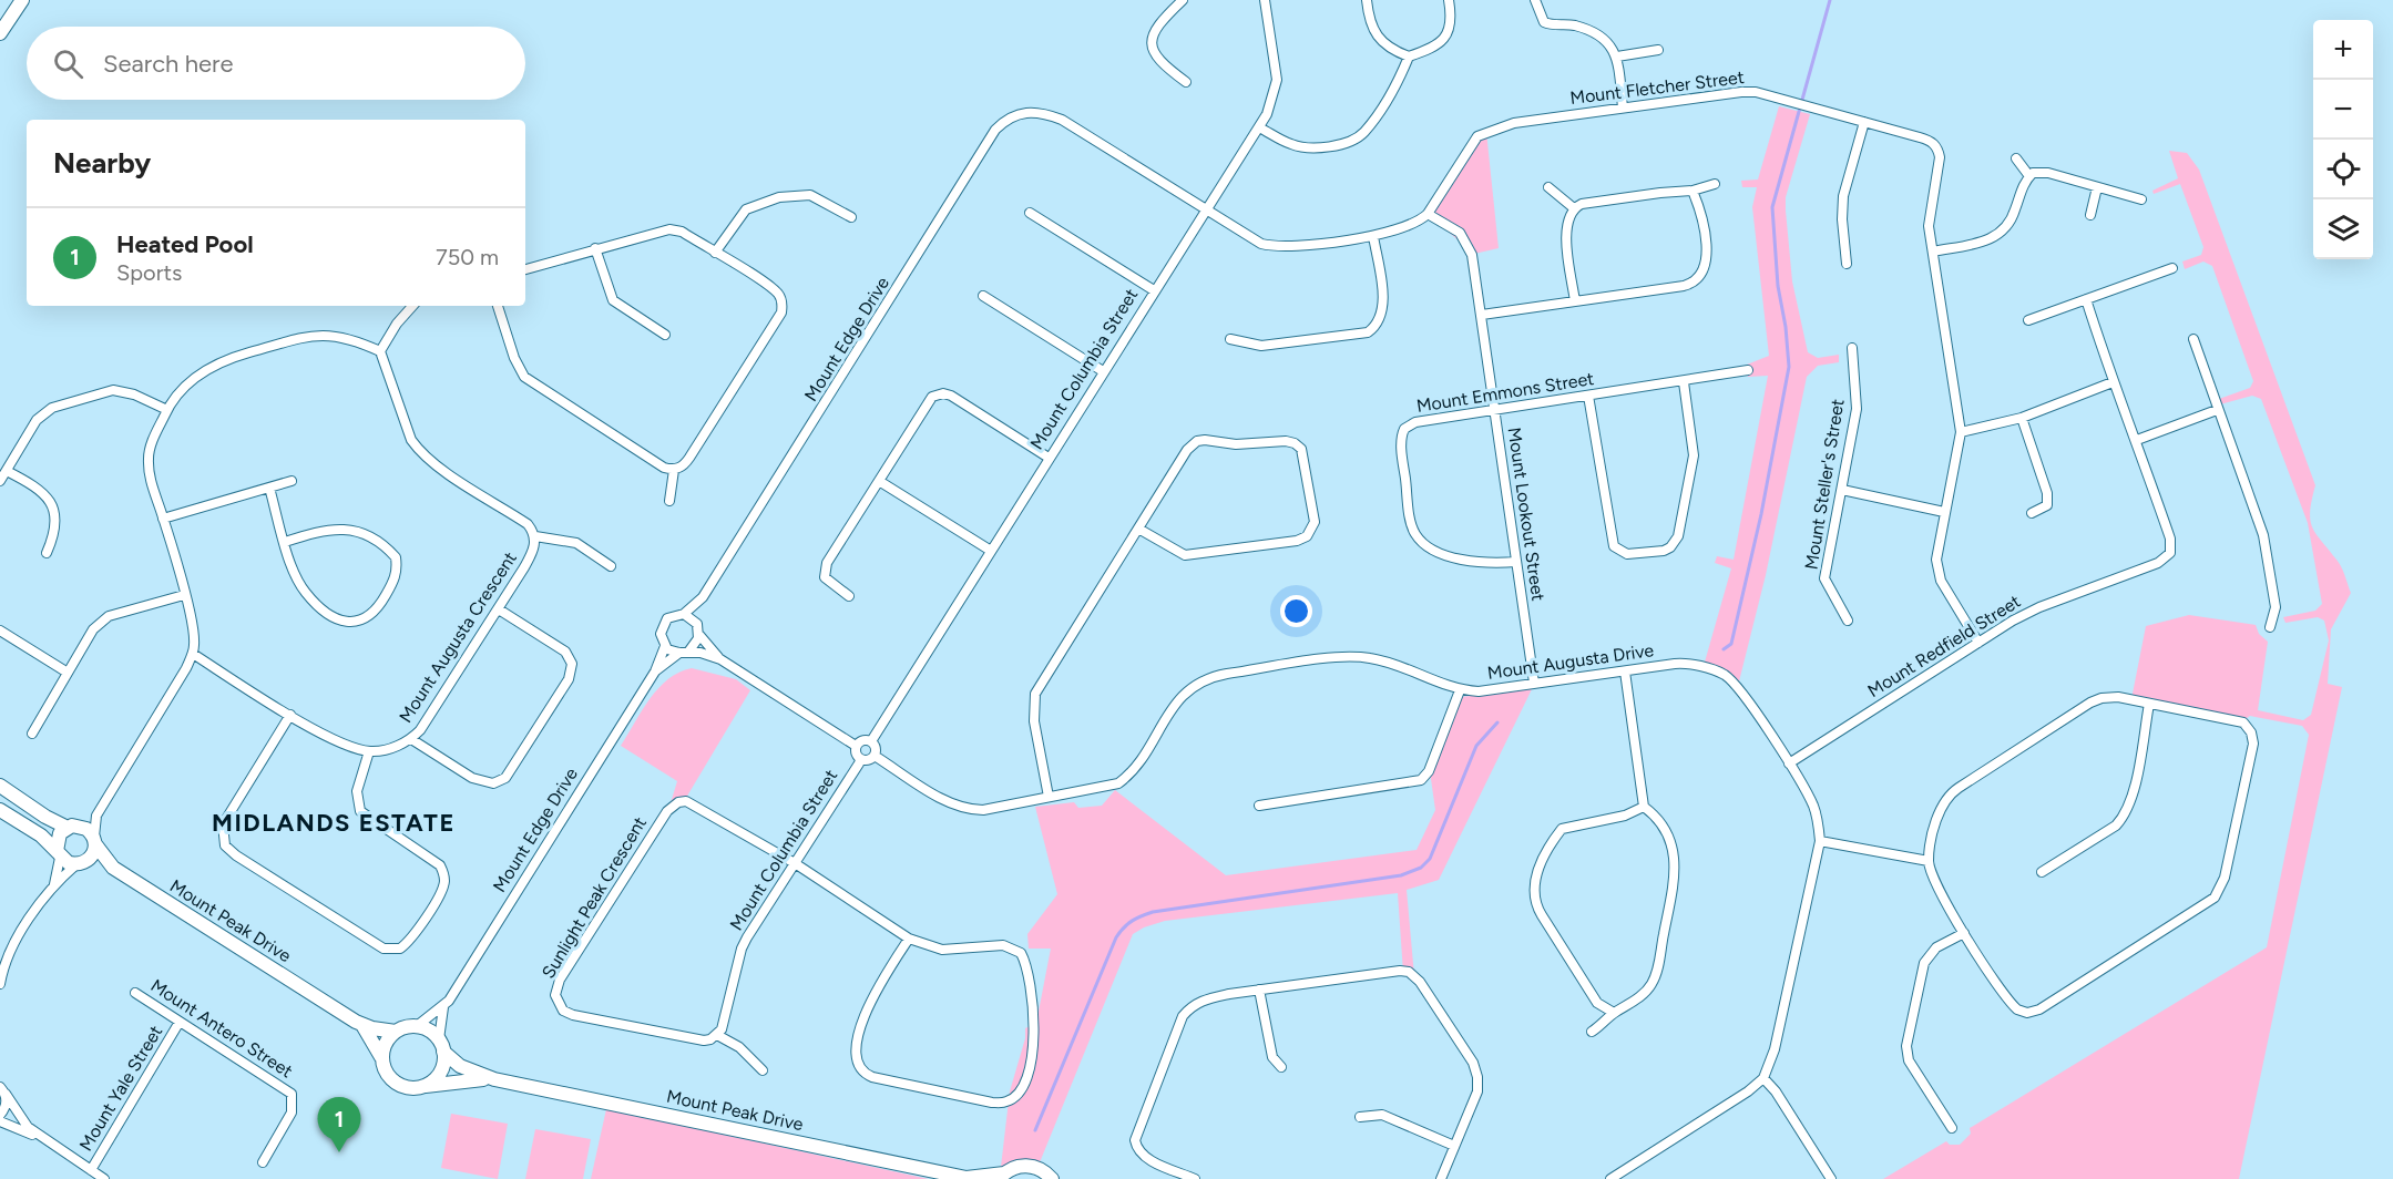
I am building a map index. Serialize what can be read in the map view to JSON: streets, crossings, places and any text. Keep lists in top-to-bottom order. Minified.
{"streets":{"street":["Mount Fletcher Street","Mount Edge Drive","Mount Columbia Street","Mount Emmons Street","Mount Steller's Street","Mount Lookout Street","Mount Augusta Crescent","Mount Redfield Street","Mount Augusta Drive","Sunlight Peak Crescent","Mount Peak Drive","Mount Antero Street","Mount Yale Street"]},"crossings":[["Mount Fletcher Street","Mount Lookout Street"],["Mount Fletcher Street","Mount Redfield Street"],["Mount Edge Drive","Mount Columbia Street"],["Mount Edge Drive","Mount Peak Drive"],["Mount Columbia Street","Mount Augusta Drive"],["Mount Columbia Street","Sunlight Peak Crescent"],["Mount Emmons Street","Mount Lookout Street"],["Mount Lookout Street","Mount Augusta Drive"],["Mount Redfield Street","Mount Augusta Drive"],["Mount Antero Street","Mount Yale Street"]],"districts":["MIDLANDS ESTATE"],"page":{"map_buttons":["+","−"],"search":"Search here","heading":"Nearby","list":[{"mark":"1","name":"Heated Pool","note":"Sports","value":"750 m"}],"pins":"1"}}
